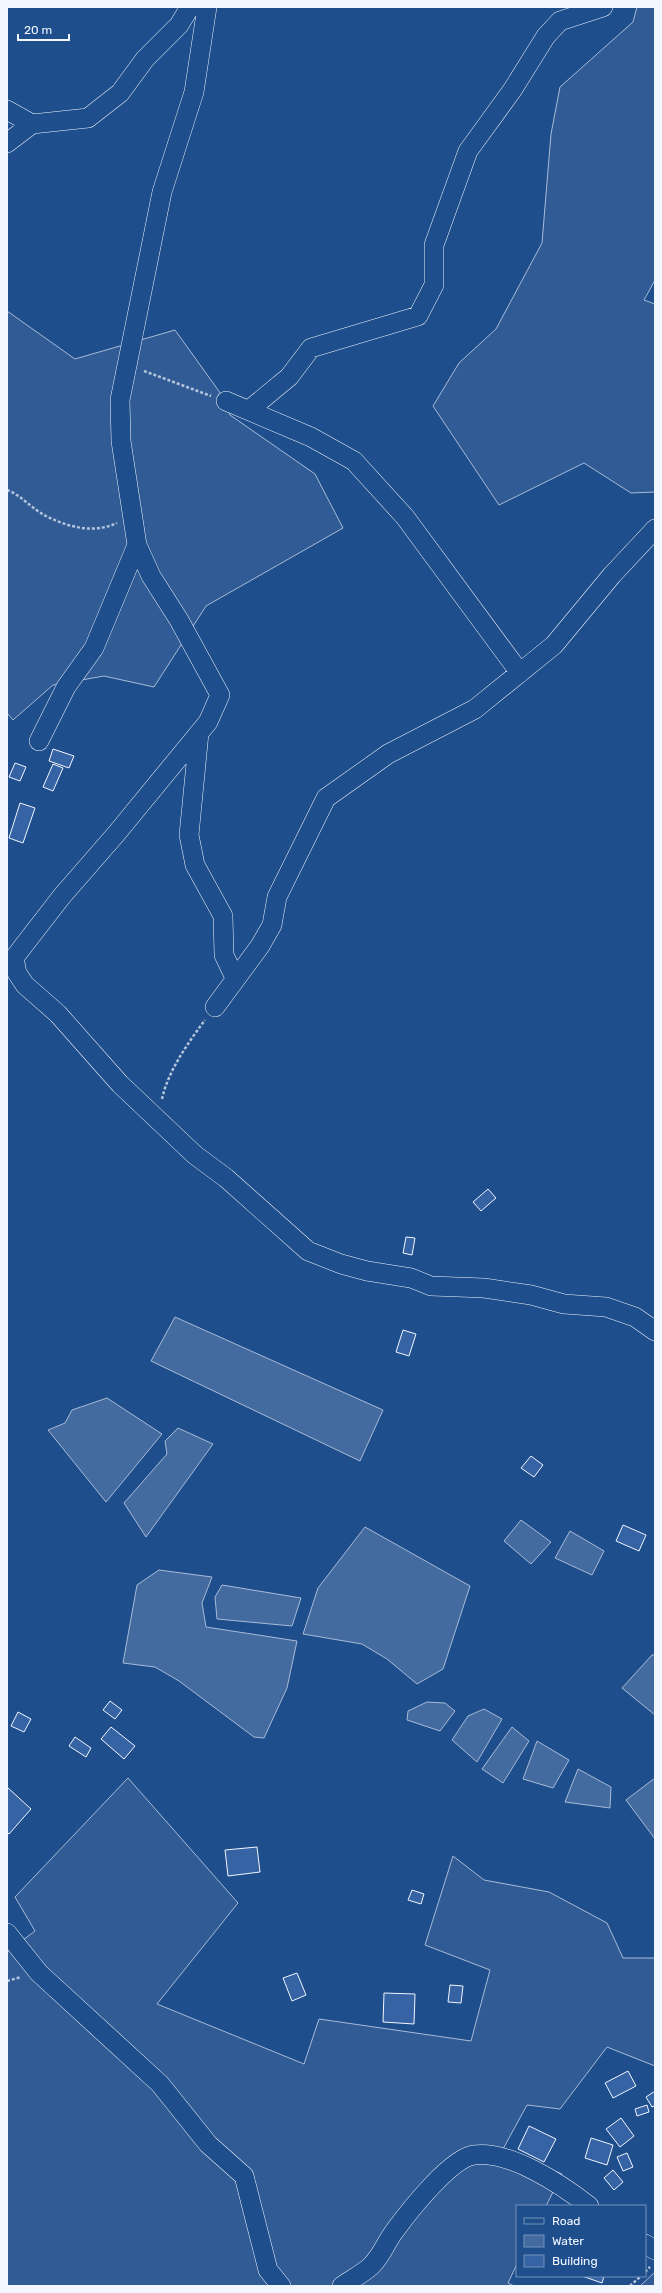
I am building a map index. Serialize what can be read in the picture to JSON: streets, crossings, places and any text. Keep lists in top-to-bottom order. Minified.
{"legend":["Road","Water","Building"],"scale_bar":"20 m"}
